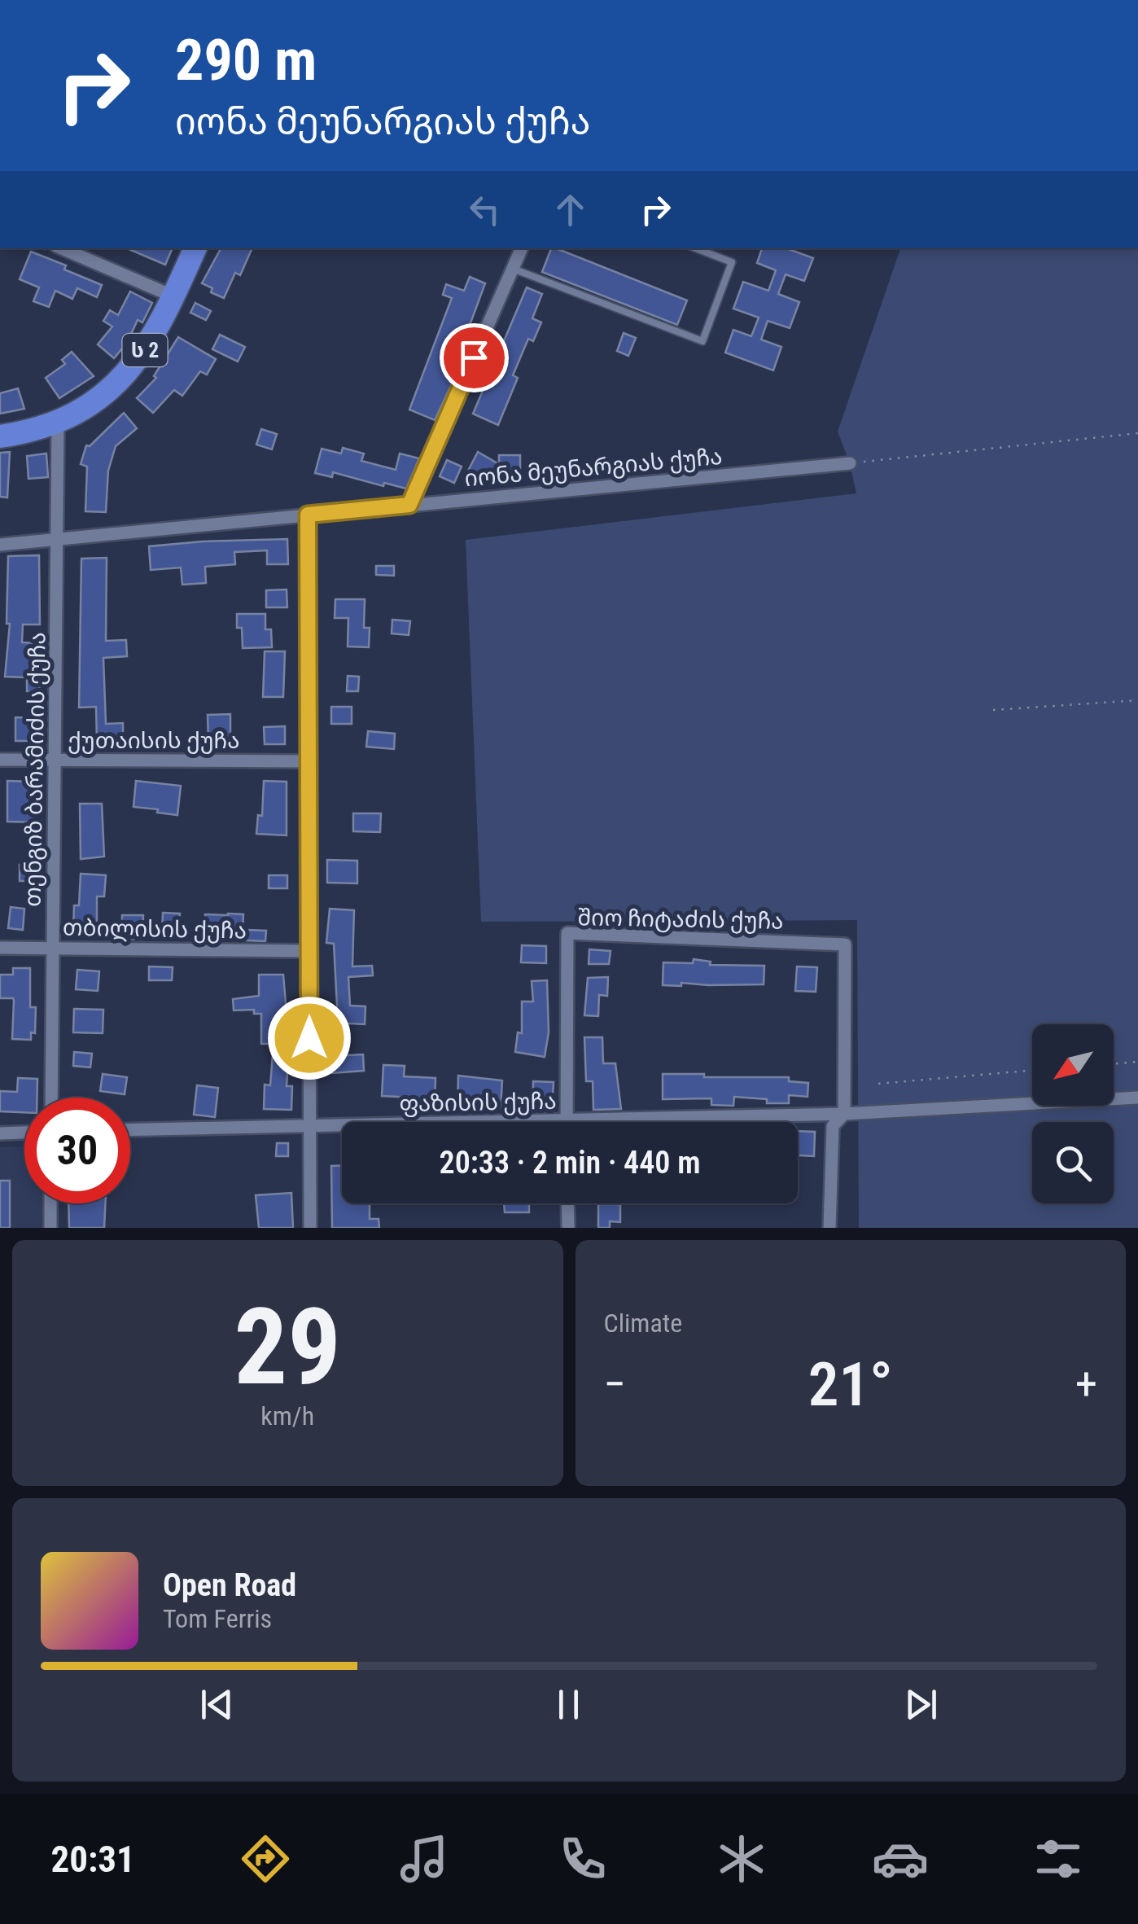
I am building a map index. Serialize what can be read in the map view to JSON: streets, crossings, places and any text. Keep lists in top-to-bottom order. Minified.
{"streets":{"highway":["ს 2"],"street":["იონა მეუნარგიას ქუჩა","ქუთაისის ქუჩა","თენგიზ ბარამიძის ქუჩა","შიო ჩიტაძის ქუჩა","თბილისის ქუჩა","ფაზისის ქუჩა"]},"crossings":[["ს 2","თენგიზ ბარამიძის ქუჩა"],["იონა მეუნარგიას ქუჩა","თენგიზ ბარამიძის ქუჩა"],["ქუთაისის ქუჩა","თენგიზ ბარამიძის ქუჩა"],["თენგიზ ბარამიძის ქუჩა","თბილისის ქუჩა"],["შიო ჩიტაძის ქუჩა","ფაზისის ქუჩა"]],"north":"bottom left","page":{"turn":["290 m","იონა მეუნარგიას ქუჩა"],"limit":"30","trip":"20:33 · 2 min · 440 m","tile":[["29","km/h"],"Climate"],"heat":["−","21°","+"],"song":["Open Road","Tom Ferris"],"tabs":"20:31"}}
